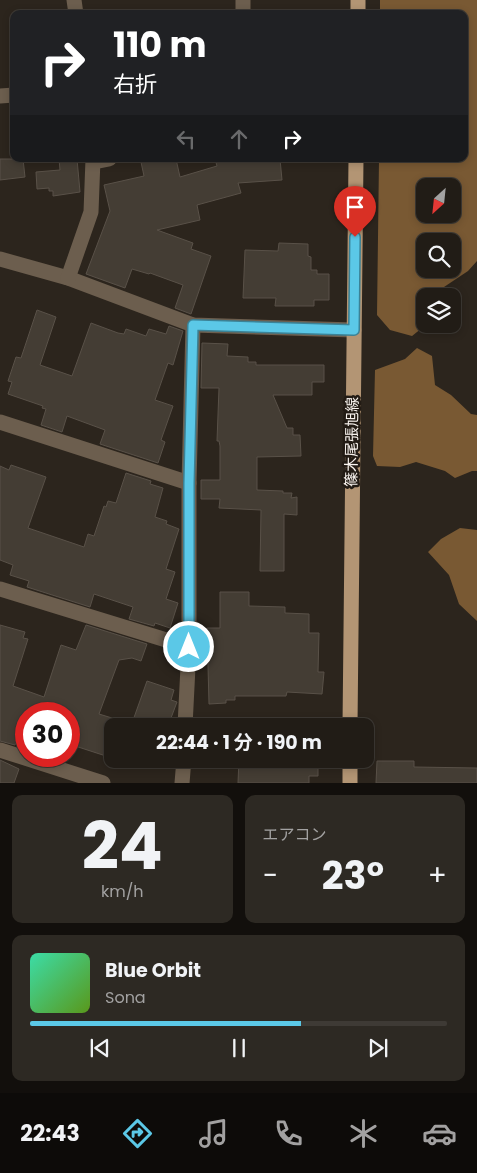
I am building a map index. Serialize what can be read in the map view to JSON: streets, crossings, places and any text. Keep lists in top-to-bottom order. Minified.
{"streets":{"main road":["篠木尾張旭線"]},"north":"bottom left","page":{"turn":["110 m","右折"],"limit":"30","trip":"22:44 · 1 分 · 190 m","tile":[["24","km/h"],"エアコン"],"heat":["−","23°","+"],"song":["Blue Orbit","Sona"],"tabs":"22:43"}}
